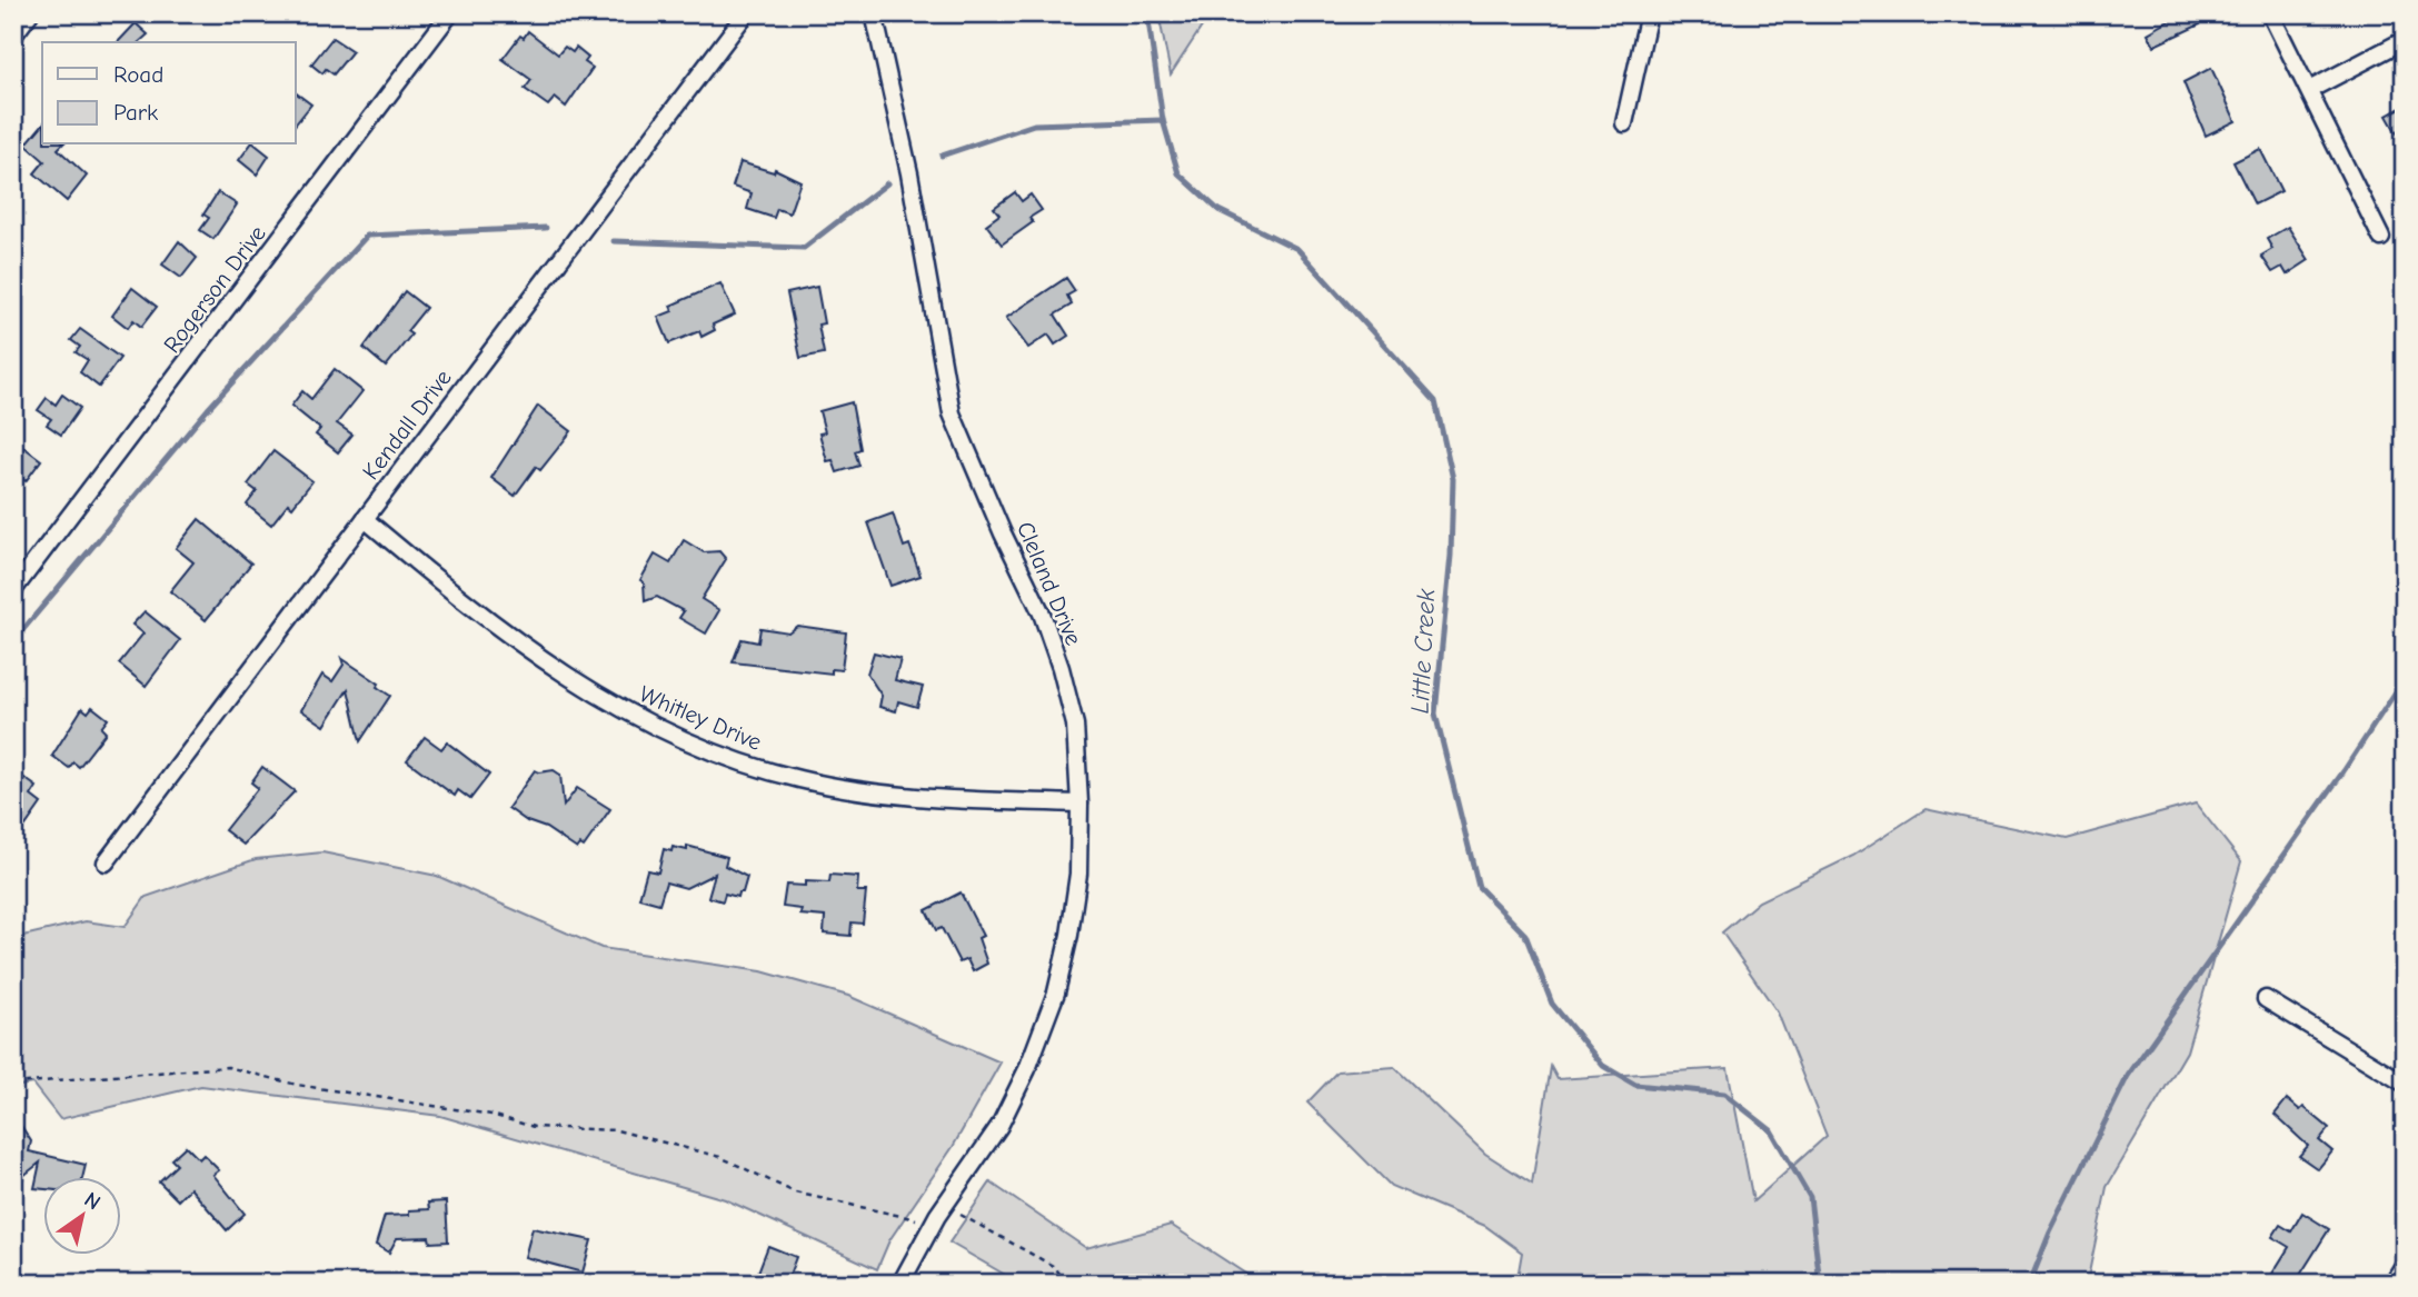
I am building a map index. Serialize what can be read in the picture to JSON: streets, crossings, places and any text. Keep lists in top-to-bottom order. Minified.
{"streets":{"street":["Rogerson Drive","Kendall Drive","Cleland Drive","Whitley Drive"]},"crossings":[["Kendall Drive","Whitley Drive"],["Cleland Drive","Whitley Drive"]],"water":["Little Creek"],"legend":["Road","Park"],"north":"top right"}
